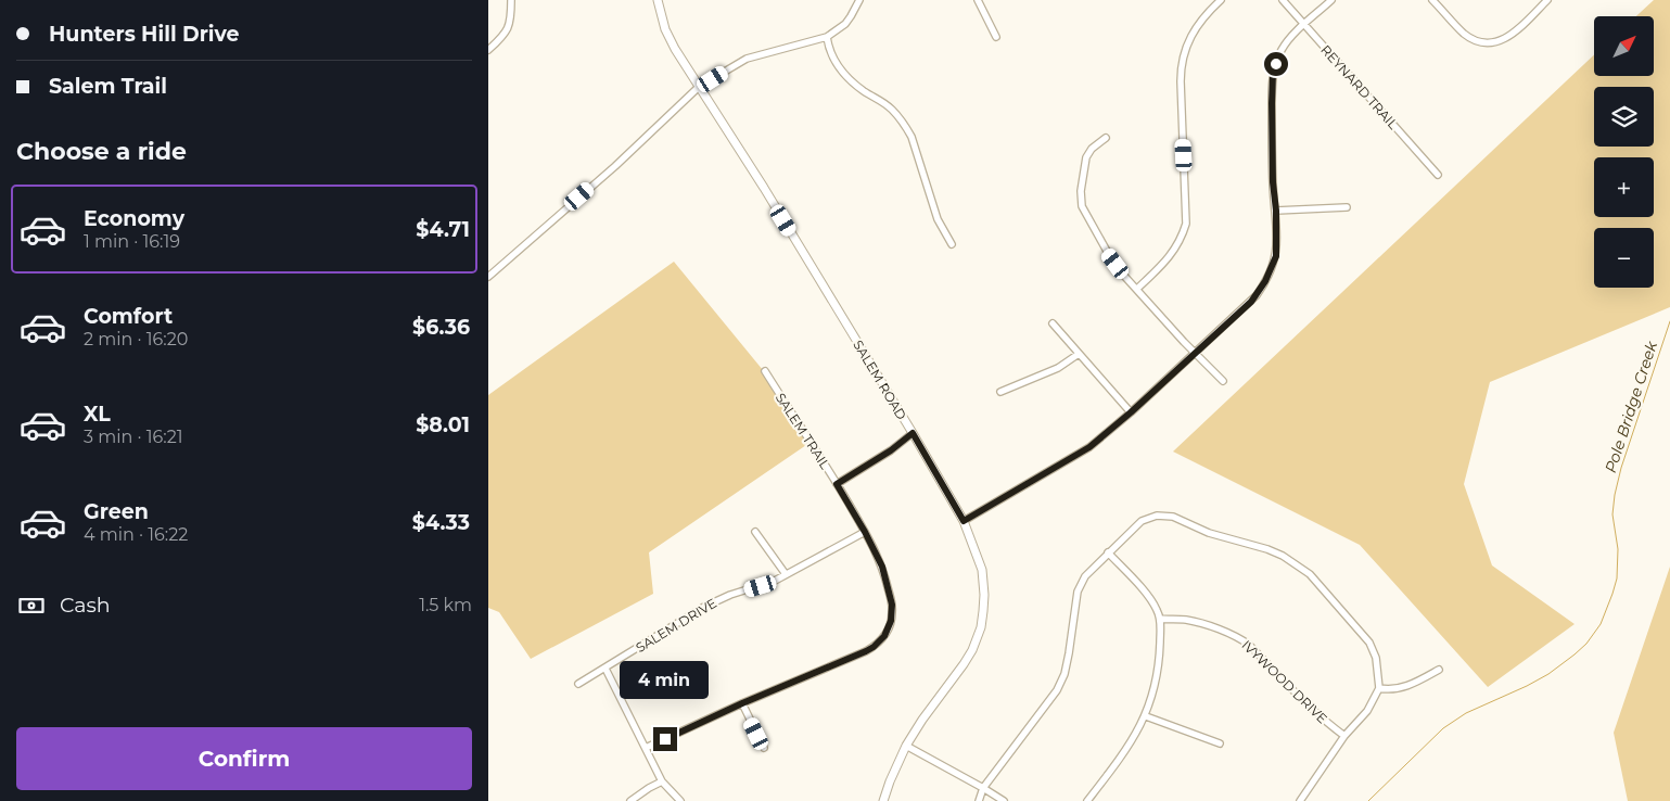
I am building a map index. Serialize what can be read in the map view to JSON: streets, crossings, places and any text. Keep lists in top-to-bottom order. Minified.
{"streets":{"street":["REYNARD TRAIL","SALEM ROAD","SALEM TRAIL","SALEM DRIVE","IVYWOOD DRIVE"]},"crossings":[["SALEM TRAIL","SALEM DRIVE"]],"water":["Pole Bridge Creek"],"north":"top right","page":{"banner":["Hunters Hill Drive","Salem Trail"],"map_buttons":["+","−"],"heading":"Choose a ride","list":[{"name":"Economy","note":"1 min · 16:19","value":"$4.71"},{"name":"Comfort","note":"2 min · 16:20","value":"$6.36"},{"name":"XL","note":"3 min · 16:21","value":"$8.01"},{"name":"Green","note":"4 min · 16:22","value":"$4.33"}],"pay":["Cash","1.5 km"],"bubble":"4 min","buttons":"Confirm"}}
